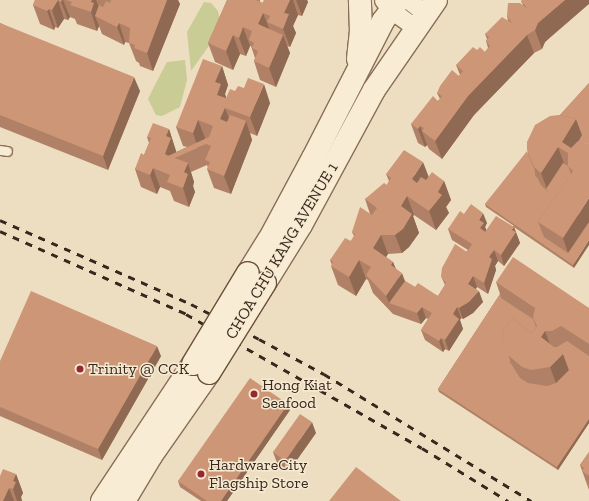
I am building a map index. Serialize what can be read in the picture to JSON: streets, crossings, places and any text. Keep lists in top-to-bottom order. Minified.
{"streets":{"street":["CHOA CHU KANG AVENUE 1"]},"places":["Trinity @ CCK","Hong Kiat Seafood","HardwareCity Flagship Store"]}
